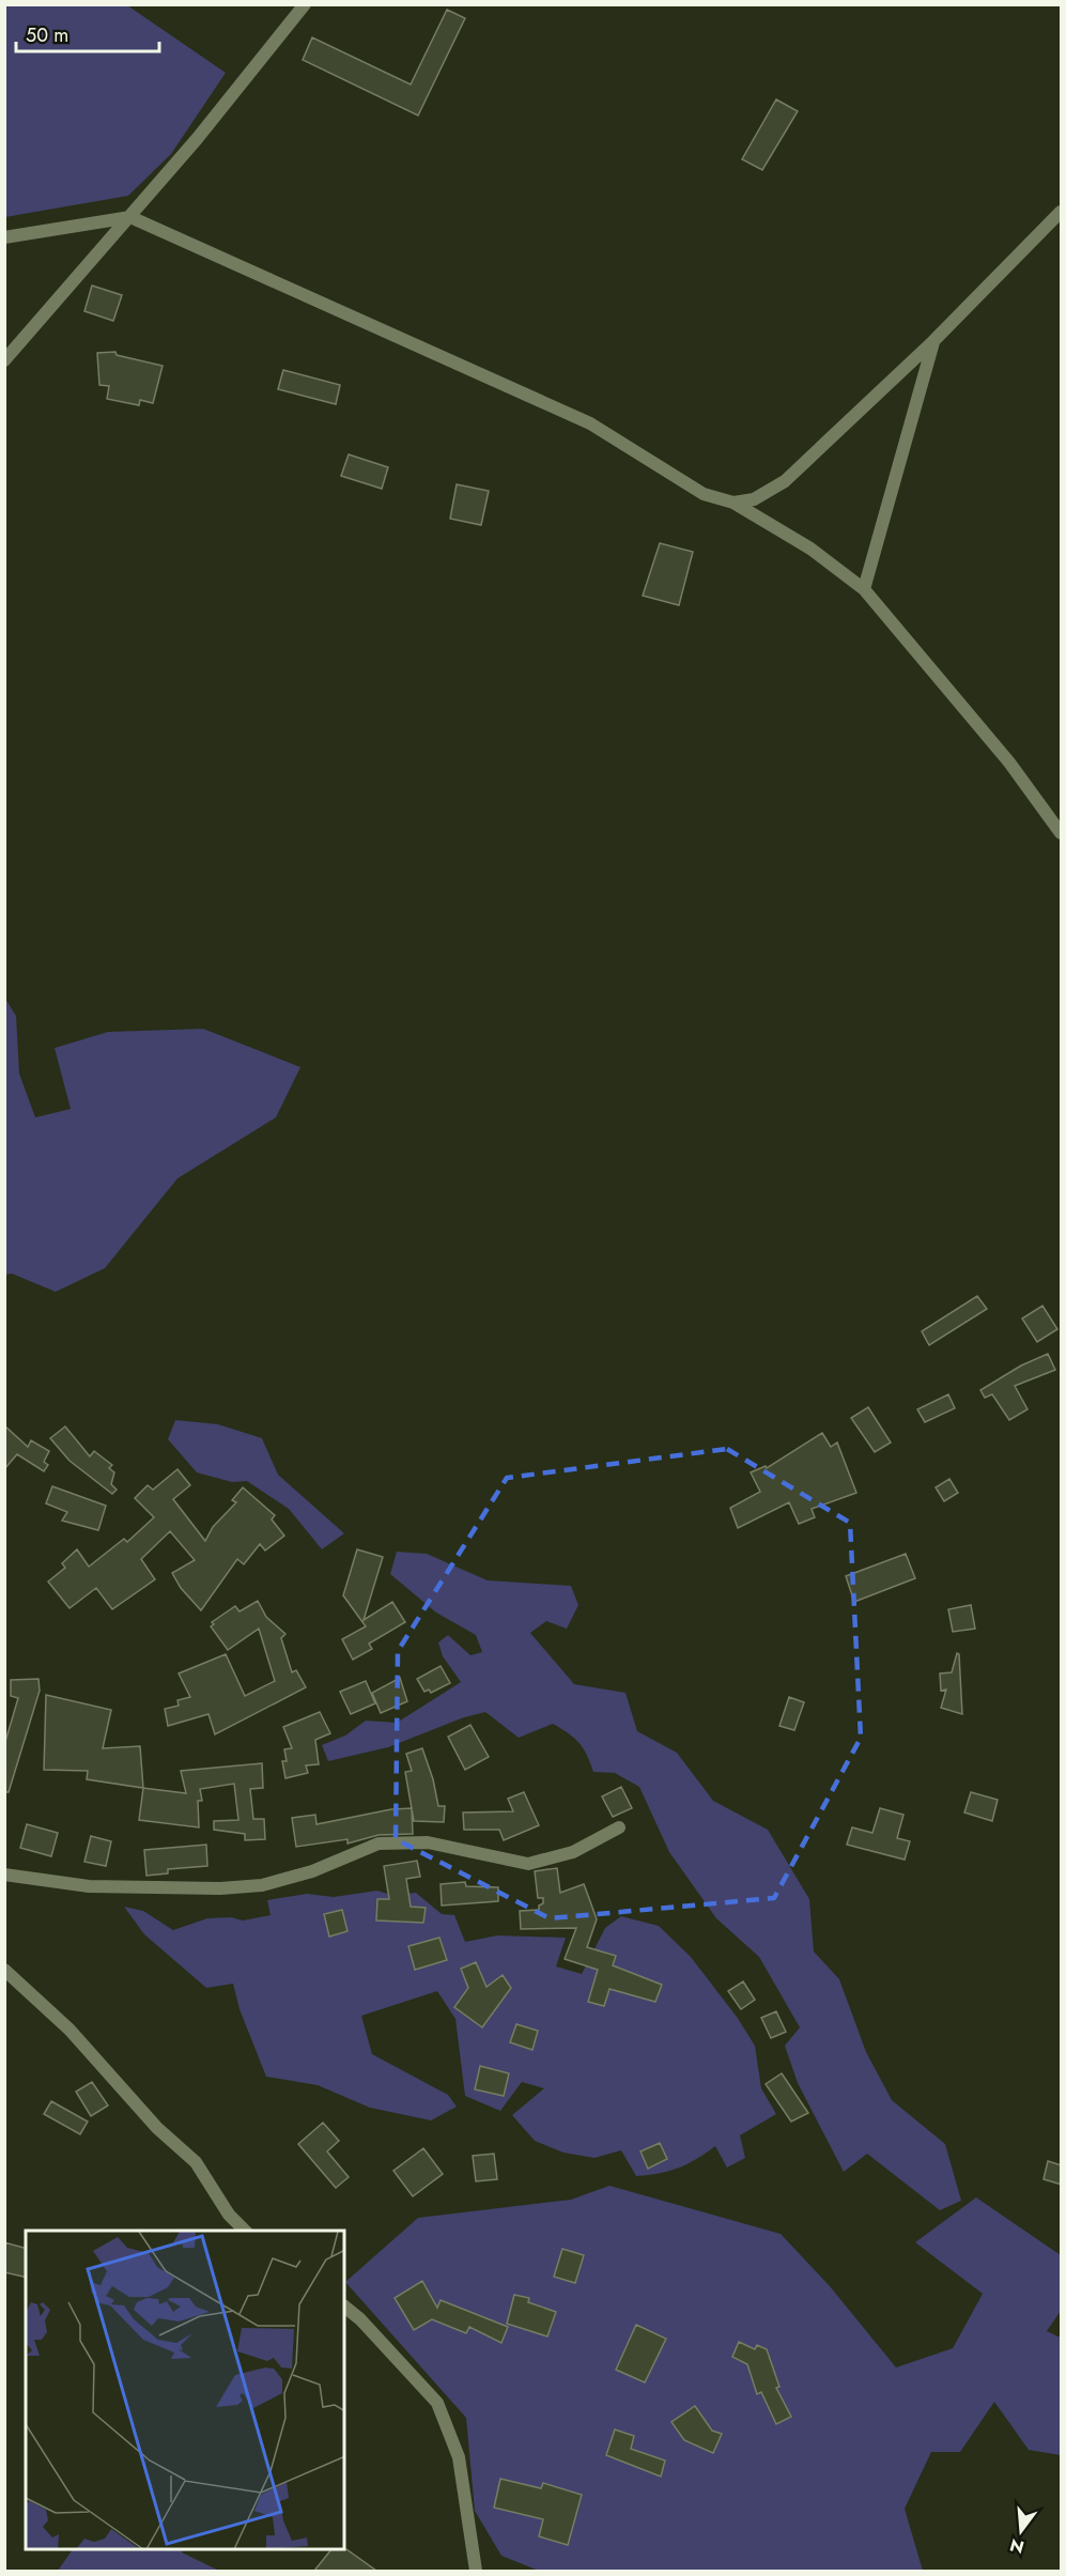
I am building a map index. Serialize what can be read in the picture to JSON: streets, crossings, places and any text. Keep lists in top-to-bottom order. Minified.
{"scale_bar":"50 m","north":"bottom"}
